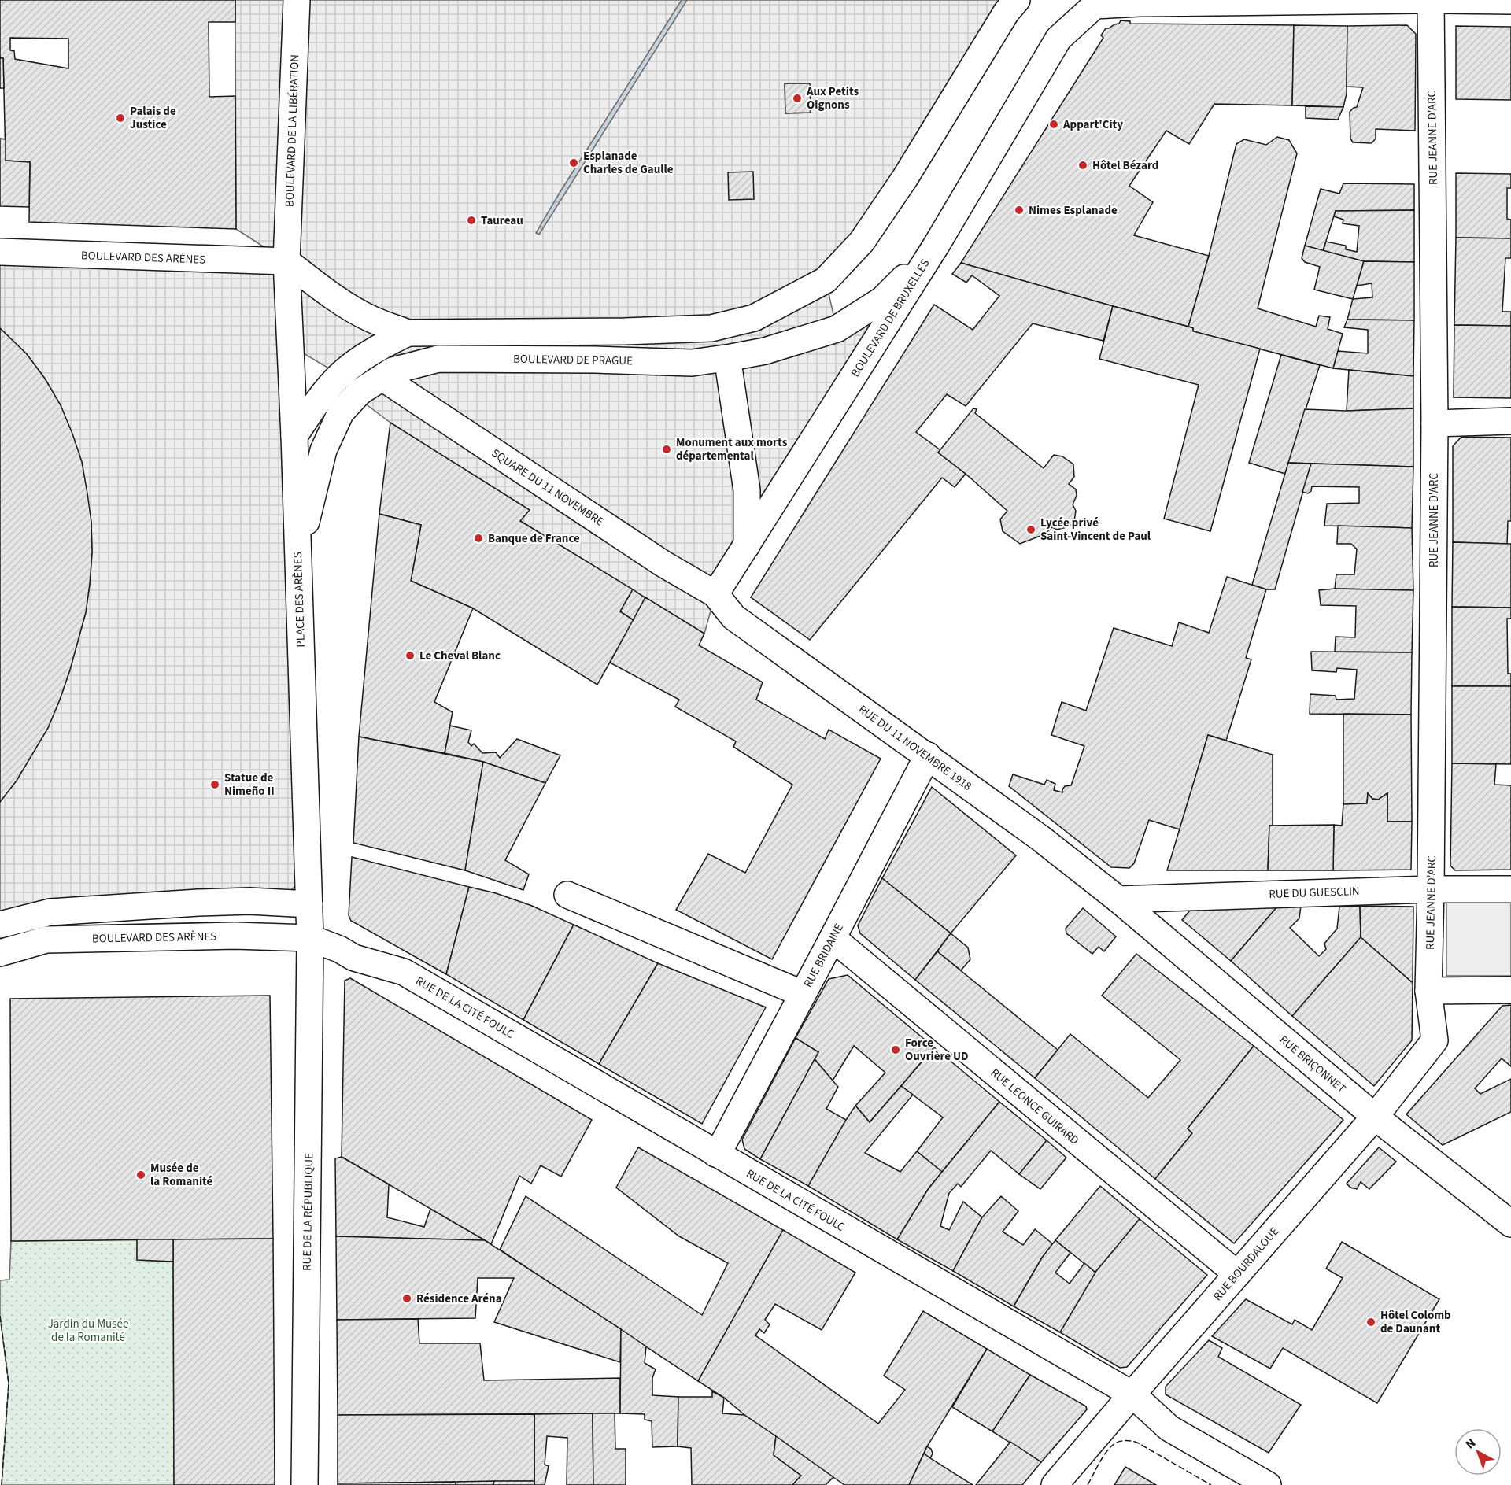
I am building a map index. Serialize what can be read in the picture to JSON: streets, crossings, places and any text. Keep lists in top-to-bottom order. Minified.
{"streets":{"street":["BOULEVARD DE LA LIBÉRATION","RUE JEANNE D'ARC","BOULEVARD DES ARÈNES","BOULEVARD DE BRUXELLES","BOULEVARD DE PRAGUE","SQUARE DU 11 NOVEMBRE","PLACE DES ARÈNES","RUE DU 11 NOVEMBRE 1918","RUE DU GUESCLIN","RUE BRIDAINE","RUE DE LA CITÉ FOULC","RUE BRIÇONNET","RUE LÉONCE GUIRARD","RUE DE LA RÉPUBLIQUE","RUE BOURDALOUE"]},"crossings":[["BOULEVARD DE LA LIBÉRATION","BOULEVARD DES ARÈNES"],["BOULEVARD DE LA LIBÉRATION","PLACE DES ARÈNES"],["RUE JEANNE D'ARC","RUE DU GUESCLIN"],["RUE JEANNE D'ARC","RUE BOURDALOUE"],["BOULEVARD DES ARÈNES","PLACE DES ARÈNES"],["BOULEVARD DES ARÈNES","RUE DE LA CITÉ FOULC"],["BOULEVARD DES ARÈNES","RUE DE LA RÉPUBLIQUE"],["BOULEVARD DE BRUXELLES","BOULEVARD DE PRAGUE"],["BOULEVARD DE BRUXELLES","SQUARE DU 11 NOVEMBRE"],["BOULEVARD DE BRUXELLES","RUE DU 11 NOVEMBRE 1918"],["BOULEVARD DE PRAGUE","SQUARE DU 11 NOVEMBRE"],["BOULEVARD DE PRAGUE","PLACE DES ARÈNES"],["SQUARE DU 11 NOVEMBRE","RUE DU 11 NOVEMBRE 1918"],["PLACE DES ARÈNES","RUE DE LA CITÉ FOULC"],["PLACE DES ARÈNES","RUE DE LA RÉPUBLIQUE"],["RUE DU 11 NOVEMBRE 1918","RUE DU GUESCLIN"],["RUE DU 11 NOVEMBRE 1918","RUE BRIDAINE"],["RUE DU 11 NOVEMBRE 1918","RUE BRIÇONNET"],["RUE DU GUESCLIN","RUE BRIÇONNET"],["RUE BRIDAINE","RUE DE LA CITÉ FOULC"],["RUE BRIDAINE","RUE LÉONCE GUIRARD"],["RUE DE LA CITÉ FOULC","RUE DE LA RÉPUBLIQUE"],["RUE DE LA CITÉ FOULC","RUE BOURDALOUE"],["RUE BRIÇONNET","RUE BOURDALOUE"],["RUE LÉONCE GUIRARD","RUE BOURDALOUE"]],"parks":["Jardin du Musée de la Romanité"],"places":["Aux Petits Oignons","Palais de Justice","Appart'City","Esplanade Charles de Gaulle","Hôtel Bézard","Nimes Esplanade","Taureau","Monument aux morts départemental","Lycée privé Saint-Vincent de Paul","Banque de France","Le Cheval Blanc","Statue de Nimeño II","Force Ouvrière UD","Musée de la Romanité","Résidence Aréna","Hôtel Colomb de Daunant"],"north":"top left"}
